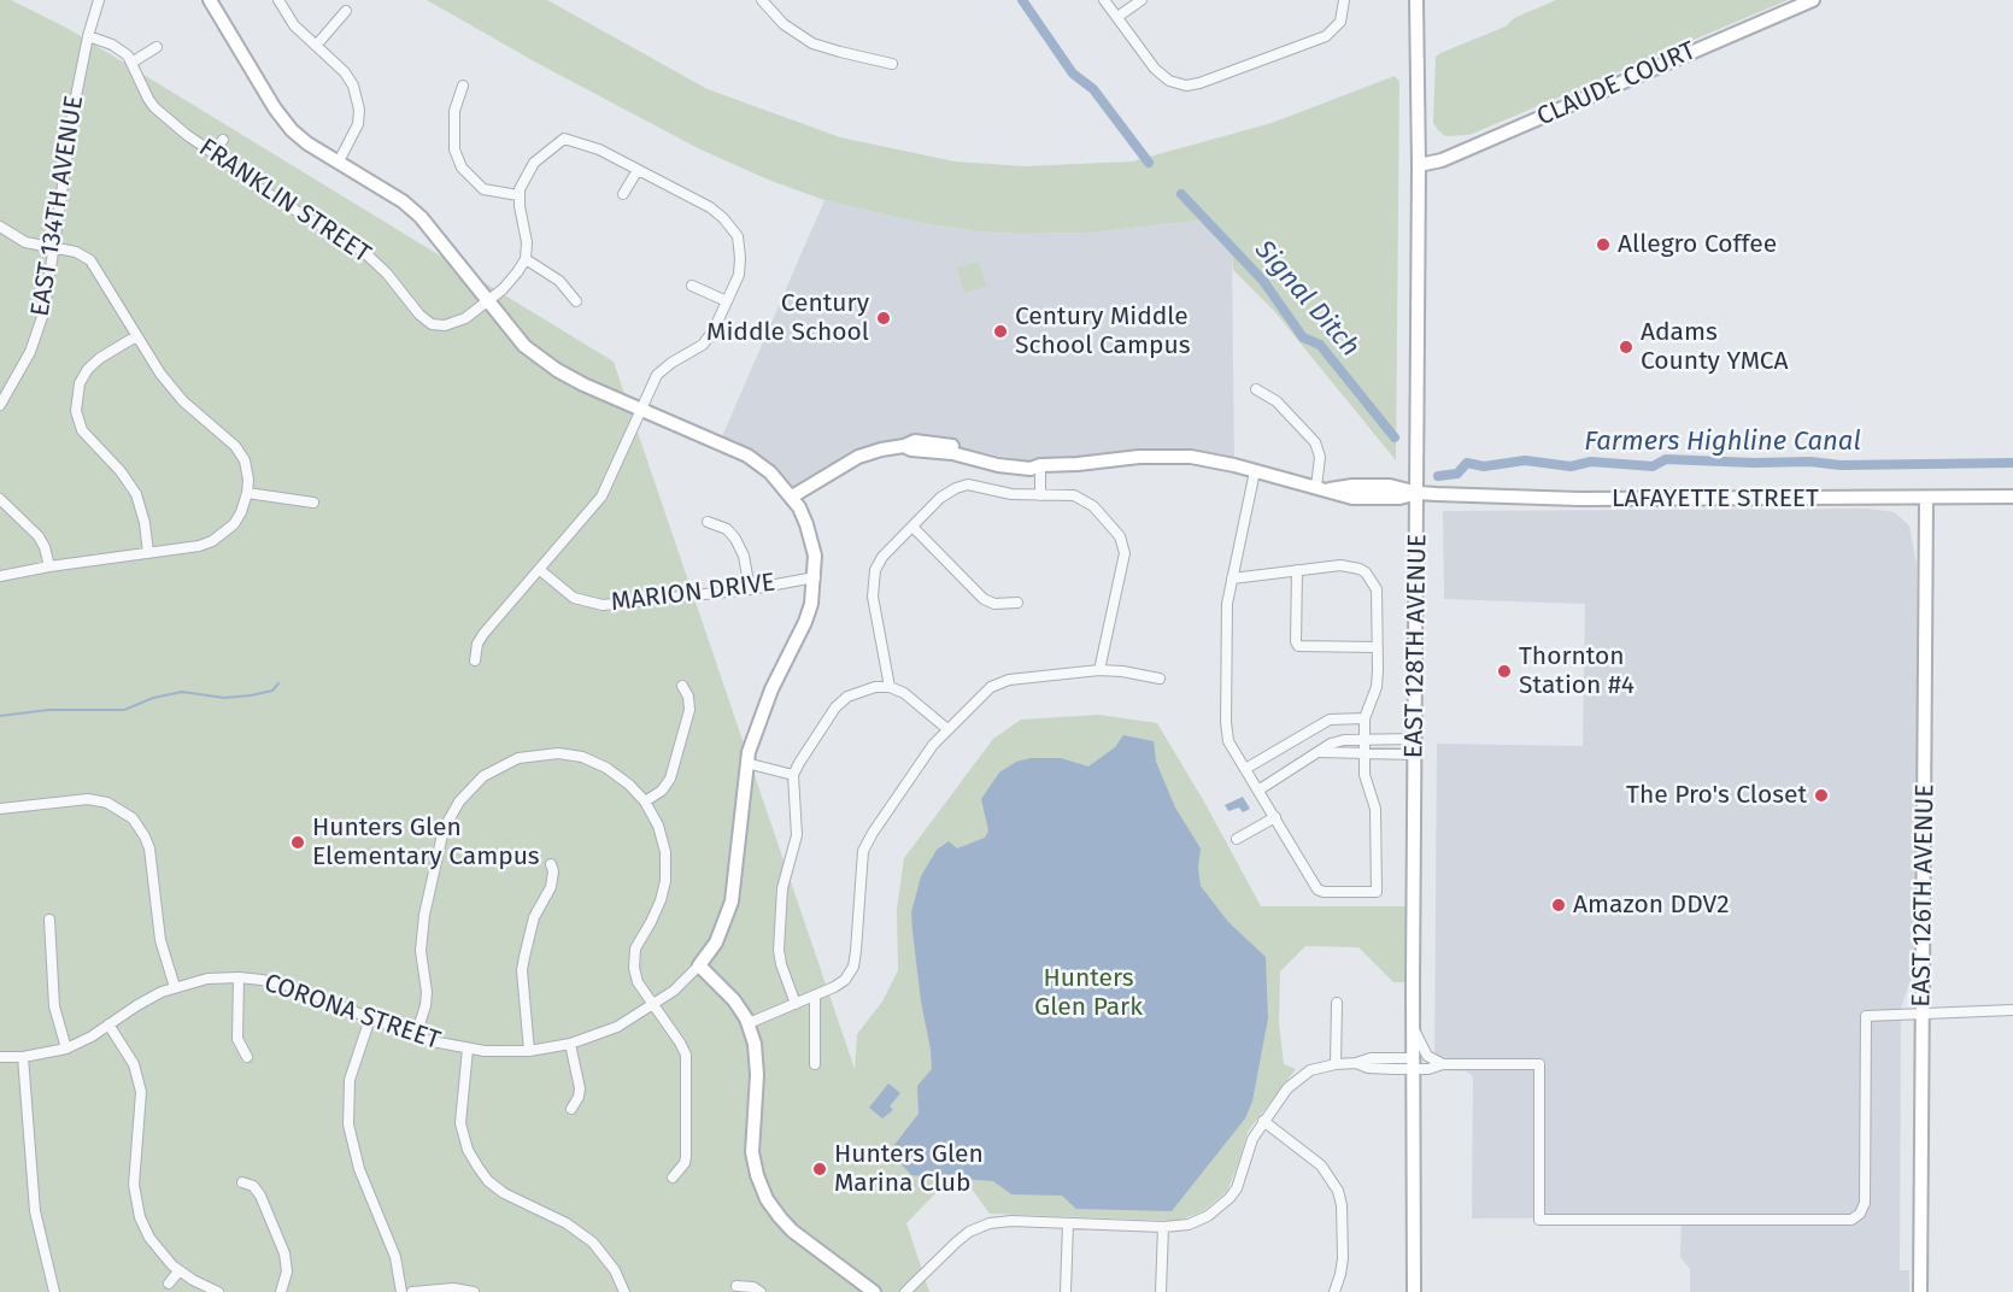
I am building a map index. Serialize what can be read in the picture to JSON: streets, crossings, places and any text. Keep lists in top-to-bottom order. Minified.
{"streets":{"street":["CLAUDE COURT","FRANKLIN STREET","EAST 134TH AVENUE","LAFAYETTE STREET","MARION DRIVE","EAST 128TH AVENUE","EAST 126TH AVENUE","CORONA STREET"]},"crossings":[["CLAUDE COURT","EAST 128TH AVENUE"],["FRANKLIN STREET","EAST 134TH AVENUE"],["LAFAYETTE STREET","EAST 128TH AVENUE"],["LAFAYETTE STREET","EAST 126TH AVENUE"]],"water":["Signal Ditch","Farmers Highline Canal"],"parks":["Hunters Glen Park"],"places":["Allegro Coffee","Century Middle School","Century Middle School Campus","Adams County YMCA","Thornton Station #4","The Pro's Closet","Hunters Glen Elementary Campus","Amazon DDV2","Hunters Glen Marina Club"]}
